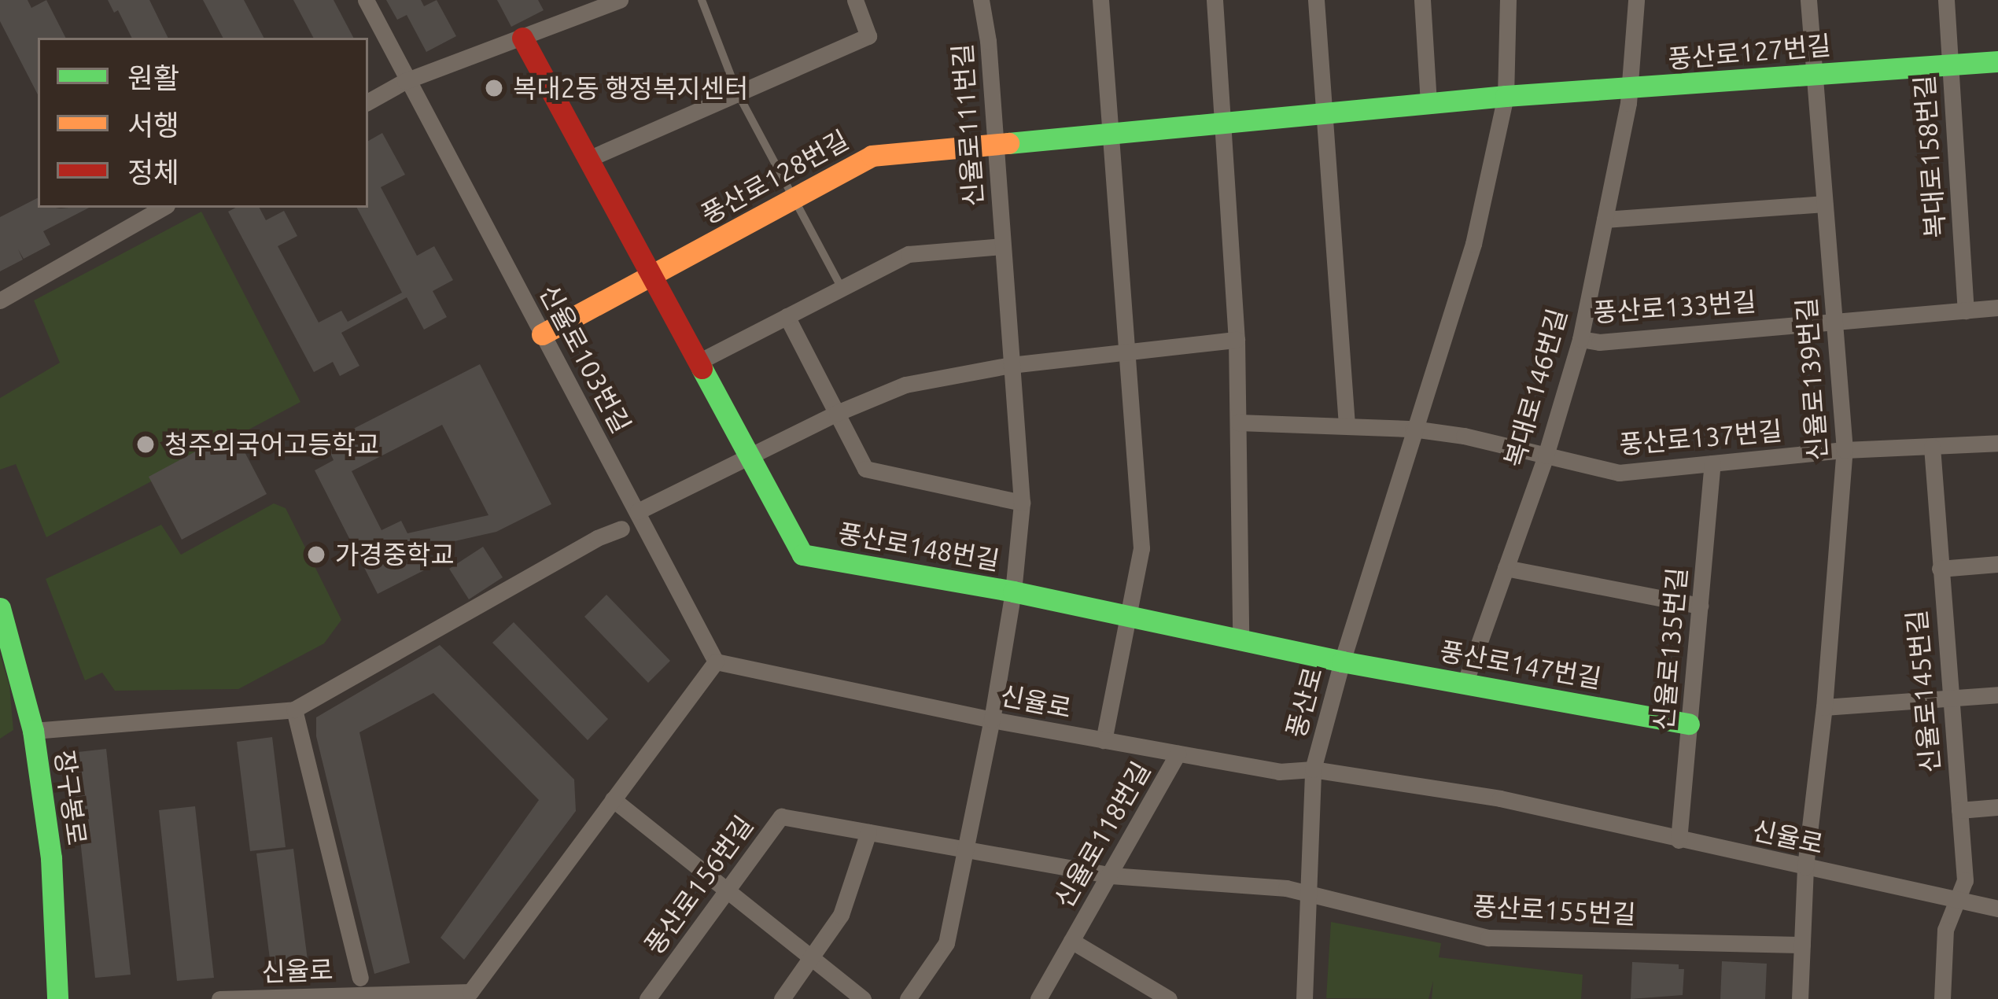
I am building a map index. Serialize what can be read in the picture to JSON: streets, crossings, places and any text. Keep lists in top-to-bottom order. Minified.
{"streets":{"street":["풍산로127번길","신율로111번길","복대로158번길","풍산로128번길","풍산로133번길","신율로103번길","신율로139번길","복대로146번길","풍산로137번길","풍산로148번길","신율로135번길","풍산로147번길","신율로145번길","신율로","풍산로","장구봉로","신율로118번길","풍산로156번길","풍산로155번길"]},"crossings":[["풍산로127번길","복대로158번길"],["풍산로127번길","풍산로128번길"],["풍산로127번길","신율로139번길"],["풍산로127번길","복대로146번길"],["풍산로127번길","풍산로"],["신율로111번길","풍산로128번길"],["신율로111번길","풍산로148번길"],["신율로111번길","신율로"],["신율로111번길","풍산로156번길"],["복대로158번길","풍산로133번길"],["풍산로128번길","신율로103번길"],["풍산로128번길","풍산로148번길"],["풍산로128번길","풍산로"],["풍산로133번길","신율로139번길"],["풍산로133번길","복대로146번길"],["신율로103번길","신율로"],["신율로139번길","풍산로137번길"],["신율로139번길","신율로"],["신율로139번길","풍산로155번길"],["복대로146번길","풍산로137번길"],["복대로146번길","풍산로147번길"],["풍산로137번길","신율로135번길"],["풍산로137번길","신율로145번길"],["풍산로137번길","풍산로"],["풍산로148번길","풍산로147번길"],["풍산로148번길","풍산로"],["신율로135번길","풍산로147번길"],["신율로135번길","신율로"],["풍산로147번길","풍산로"],["신율로145번길","신율로"],["신율로","풍산로"],["신율로","신율로118번길"],["풍산로","풍산로156번길"],["풍산로","풍산로155번길"],["신율로118번길","풍산로156번길"],["풍산로156번길","풍산로155번길"]],"places":["복대2동 행정복지센터","청주외국어고등학교","가경중학교"],"legend":["원활","서행","정체"]}
